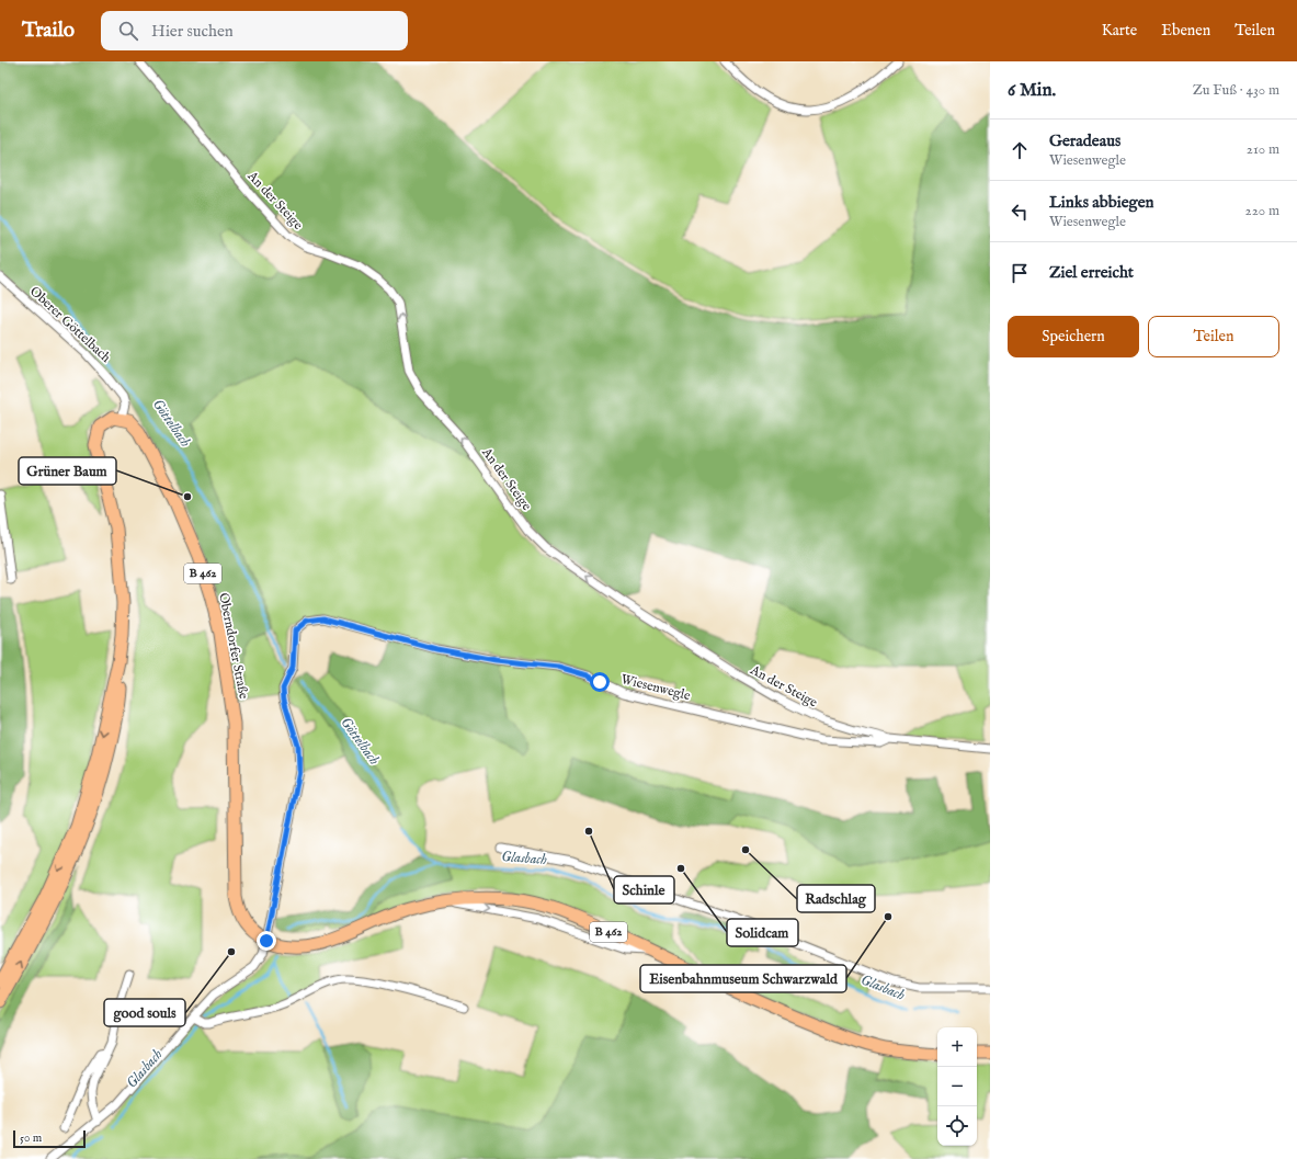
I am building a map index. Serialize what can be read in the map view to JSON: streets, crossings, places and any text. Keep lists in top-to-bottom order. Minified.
{"streets":{"main road":["B 462","Oberndorfer Straße"],"street":["An der Steige","Oberer Göttelbach","Wiesenwegle"]},"crossings":[["An der Steige","Wiesenwegle"],["Oberer Göttelbach","Oberndorfer Straße"],["Oberndorfer Straße","Wiesenwegle"]],"one_way":["An der Steige"],"water":["Göttelbach","Glasbach"],"places":["Grüner Baum","Schinle","Radschlag","Solidcam","Eisenbahnmuseum Schwarzwald","good souls"],"scale_bar":"50 m","page":{"header":"Trailo","search":"Hier suchen","nav":["Karte","Ebenen","Teilen"],"heading":["6 Min.","Zu Fuß · 430 m"],"list":[["Geradeaus","Wiesenwegle","210 m"],["Links abbiegen","Wiesenwegle","220 m"],"Ziel erreicht"],"buttons":["Speichern","Teilen"],"map_buttons":["+","−"],"scale":"50 m"}}
